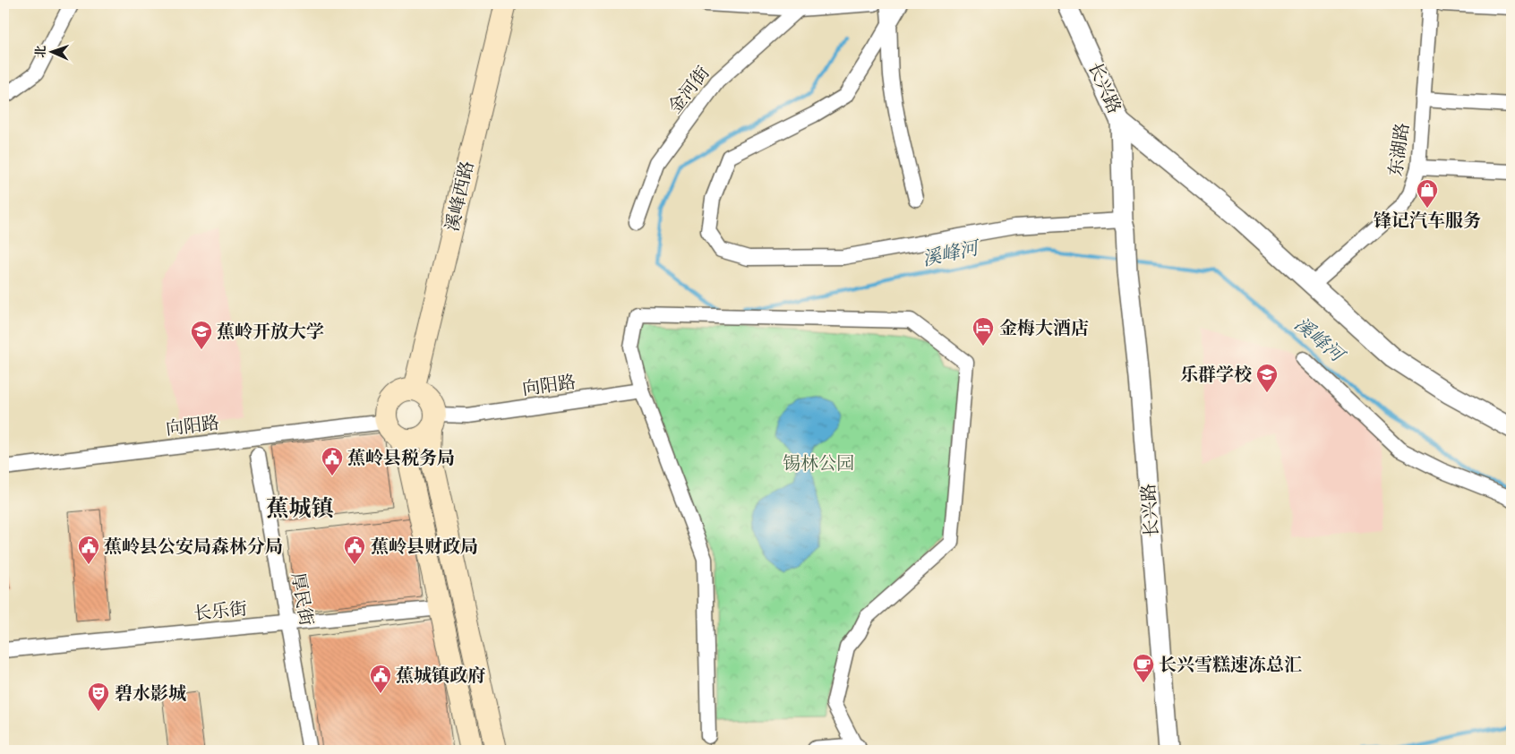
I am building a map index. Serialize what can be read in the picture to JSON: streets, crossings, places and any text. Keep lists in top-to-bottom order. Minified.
{"streets":{"main road":["溪峰西路"],"street":["长兴路","金河街","东湖路","向阳路","厚民街","长乐街"]},"crossings":[["溪峰西路","向阳路"],["厚民街","长乐街"]],"districts":["蕉城镇"],"water":["溪峰河"],"parks":["锡林公园"],"places":{"shop":["锋记汽车服务"],"hotel":["金梅大酒店"],"school or university":["蕉岭开放大学","乐群学校"],"public building":["蕉岭县税务局","蕉岭县公安局森林分局","蕉岭县财政局","蕉城镇政府"],"cafe":["长兴雪糕速冻总汇"],"theatre":["碧水影城"]},"north":"left"}
